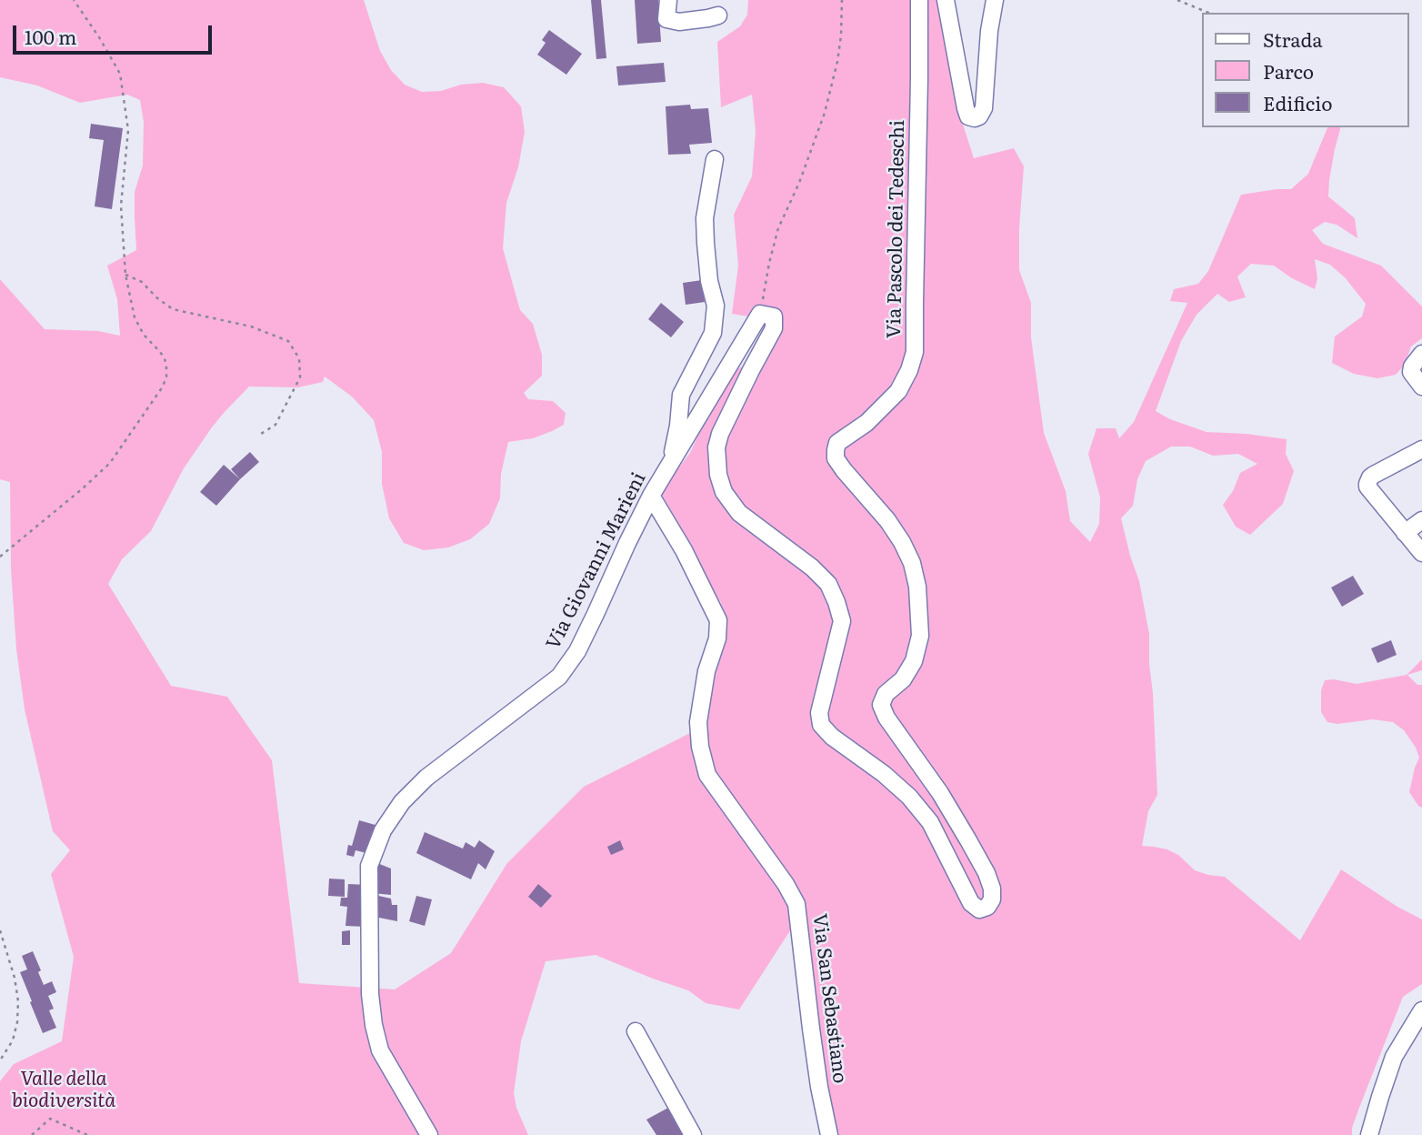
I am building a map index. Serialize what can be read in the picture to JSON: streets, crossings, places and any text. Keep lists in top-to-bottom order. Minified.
{"streets":{"street":["Via Pascolo dei Tedeschi","Via Giovanni Marieni","Via San Sebastiano"]},"crossings":[["Via Pascolo dei Tedeschi","Via Giovanni Marieni"],["Via Giovanni Marieni","Via San Sebastiano"]],"parks":["Valle della biodiversità"],"legend":["Strada","Parco","Edificio"],"scale_bar":"100 m"}
